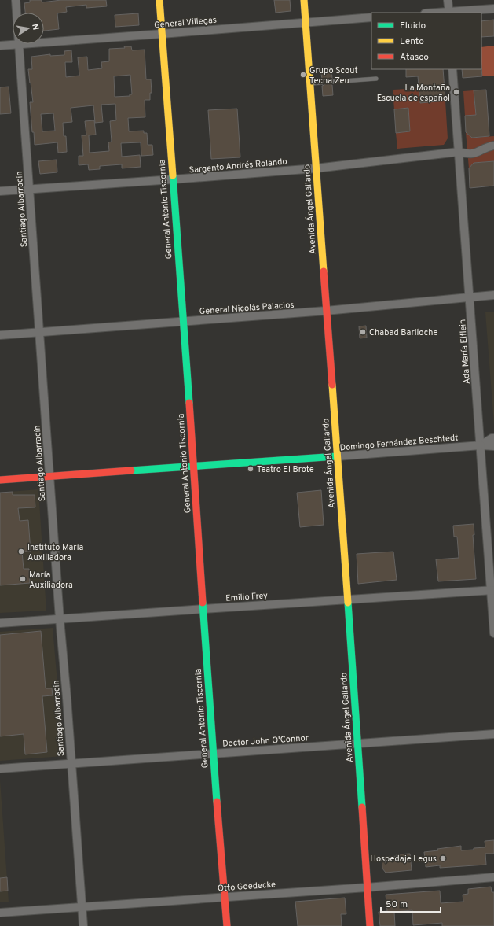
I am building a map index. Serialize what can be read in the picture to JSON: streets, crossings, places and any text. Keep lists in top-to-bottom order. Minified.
{"streets":{"street":["General Villegas","Sargento Andrés Rolando","Santiago Albarracín","General Antonio Tiscornia","Avenida Ángel Gallardo","General Nicolás Palacios","Ada María Elflein","Domingo Fernández Beschtedt","Emilio Frey","Doctor John O'Connor","Otto Goedecke"]},"crossings":[["General Villegas","Santiago Albarracín"],["General Villegas","General Antonio Tiscornia"],["General Villegas","Avenida Ángel Gallardo"],["Sargento Andrés Rolando","Santiago Albarracín"],["Sargento Andrés Rolando","General Antonio Tiscornia"],["Sargento Andrés Rolando","Avenida Ángel Gallardo"],["Sargento Andrés Rolando","Ada María Elflein"],["Santiago Albarracín","General Nicolás Palacios"],["Santiago Albarracín","Domingo Fernández Beschtedt"],["Santiago Albarracín","Emilio Frey"],["Santiago Albarracín","Doctor John O'Connor"],["Santiago Albarracín","Otto Goedecke"],["General Antonio Tiscornia","General Nicolás Palacios"],["General Antonio Tiscornia","Domingo Fernández Beschtedt"],["General Antonio Tiscornia","Emilio Frey"],["General Antonio Tiscornia","Doctor John O'Connor"],["General Antonio Tiscornia","Otto Goedecke"],["Avenida Ángel Gallardo","General Nicolás Palacios"],["Avenida Ángel Gallardo","Domingo Fernández Beschtedt"],["Avenida Ángel Gallardo","Emilio Frey"],["Avenida Ángel Gallardo","Doctor John O'Connor"],["Avenida Ángel Gallardo","Otto Goedecke"],["General Nicolás Palacios","Ada María Elflein"],["Ada María Elflein","Domingo Fernández Beschtedt"],["Ada María Elflein","Emilio Frey"]],"places":["Grupo Scout Tecna Zeu","La Montaña Escuela de español","Chabad Bariloche","Teatro El Brote","Instituto María Auxiliadora","María Auxiliadora","Hospedaje Legus"],"legend":["Fluido","Lento","Atasco"],"scale_bar":"50 m","north":"right"}
